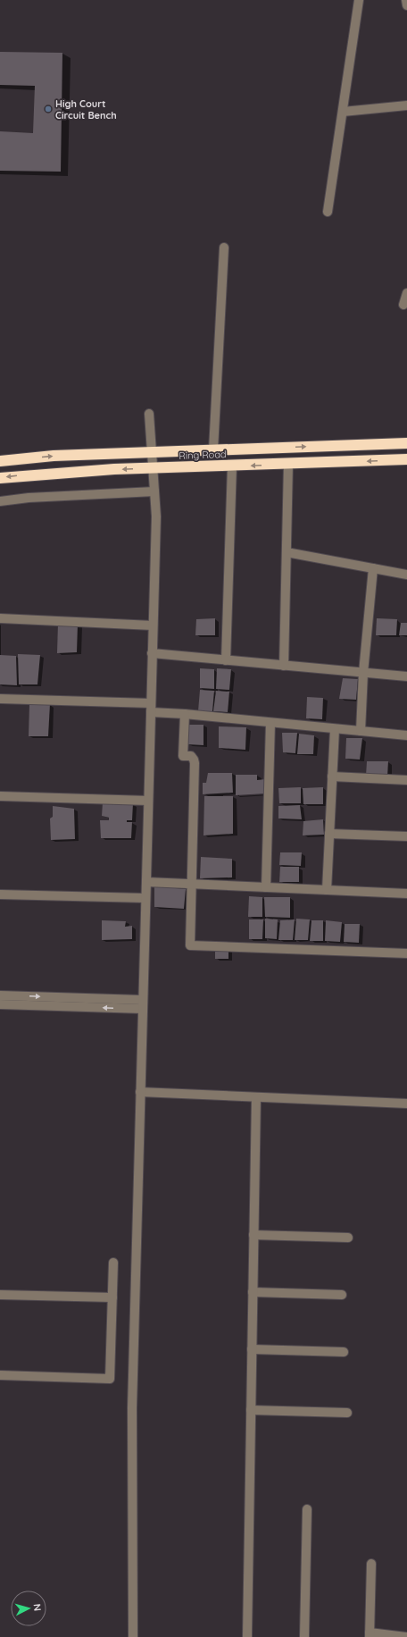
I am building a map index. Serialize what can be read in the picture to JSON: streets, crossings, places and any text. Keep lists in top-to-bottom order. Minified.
{"streets":{"highway":["Ring Road"]},"places":["High Court Circuit Bench"],"north":"right"}
